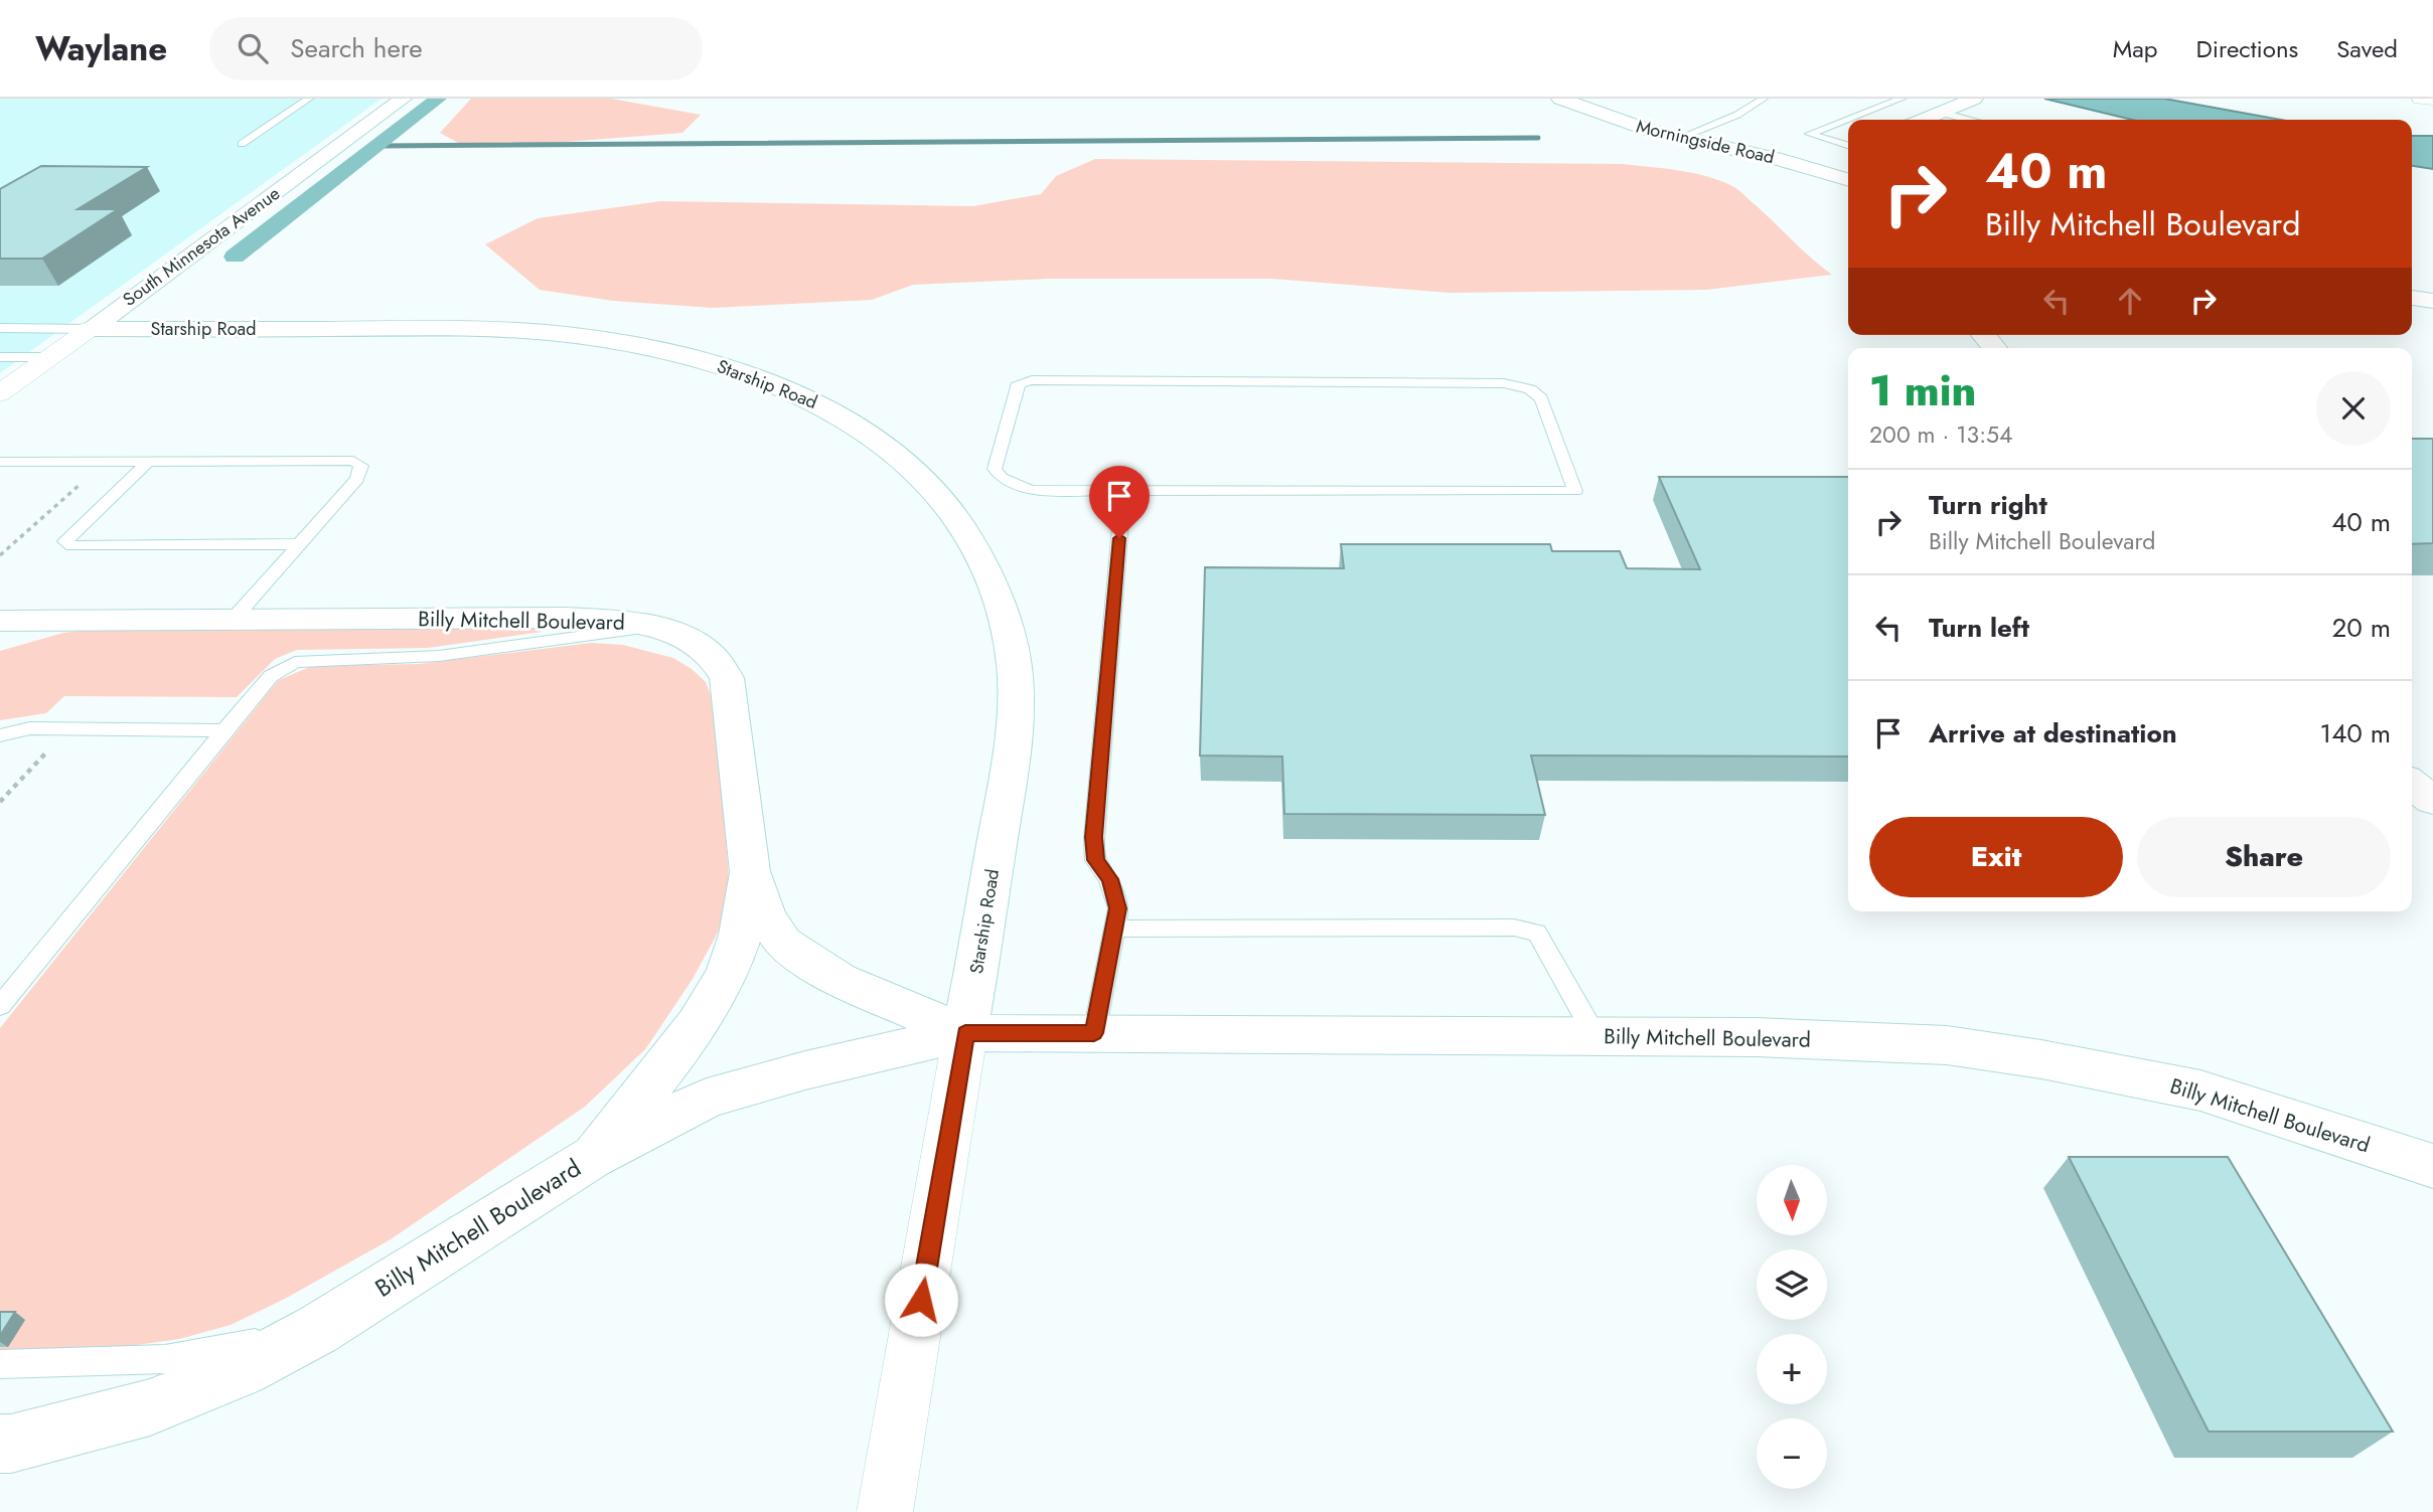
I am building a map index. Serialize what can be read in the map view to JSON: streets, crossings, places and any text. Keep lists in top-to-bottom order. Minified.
{"streets":{"street":["Morningside Road","South Minnesota Avenue","Starship Road","Billy Mitchell Boulevard"]},"crossings":[["South Minnesota Avenue","Starship Road"],["Starship Road","Billy Mitchell Boulevard"]],"north":"bottom","page":{"header":"Waylane","search":"Search here","nav":["Map","Directions","Saved"],"turn":["40 m","Billy Mitchell Boulevard"],"heading":["1 min","200 m · 13:54"],"list":[{"name":"Turn right","note":"Billy Mitchell Boulevard","value":"40 m"},{"name":"Turn left","value":"20 m"},{"name":"Arrive at destination","value":"140 m"}],"buttons":["Exit","Share"],"map_buttons":["+","−"]}}
